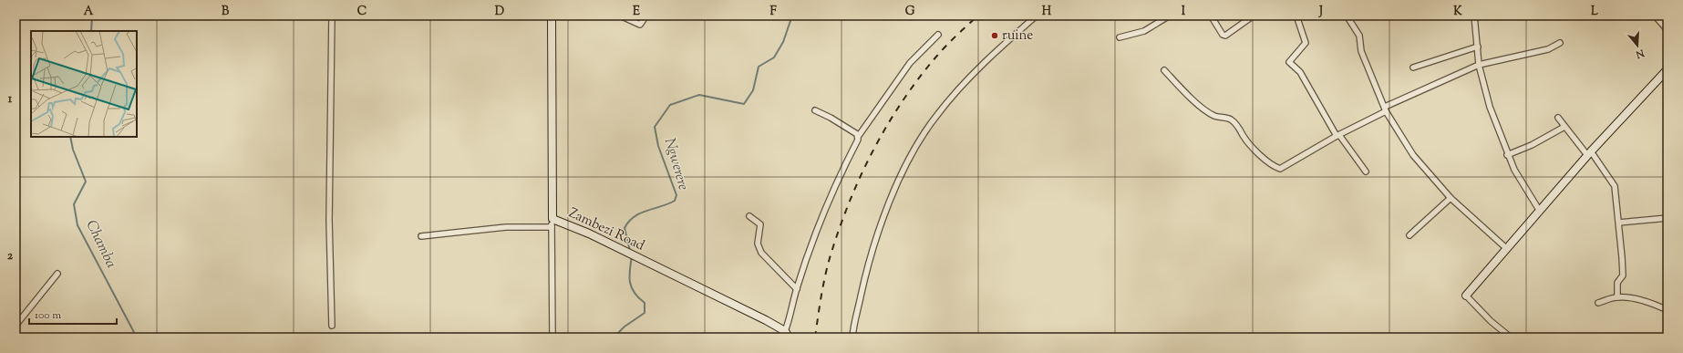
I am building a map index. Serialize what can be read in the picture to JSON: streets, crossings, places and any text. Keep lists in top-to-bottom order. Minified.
{"streets":{"main road":["Zambezi Road"]},"water":["Ngwerere","Chamba"],"places":["ruine"],"scale_bar":"100 m","north":"bottom","grid":{"columns":["A","B","C","D","E","F","G","H","I","J","K","L"],"rows":["1","2"]}}
